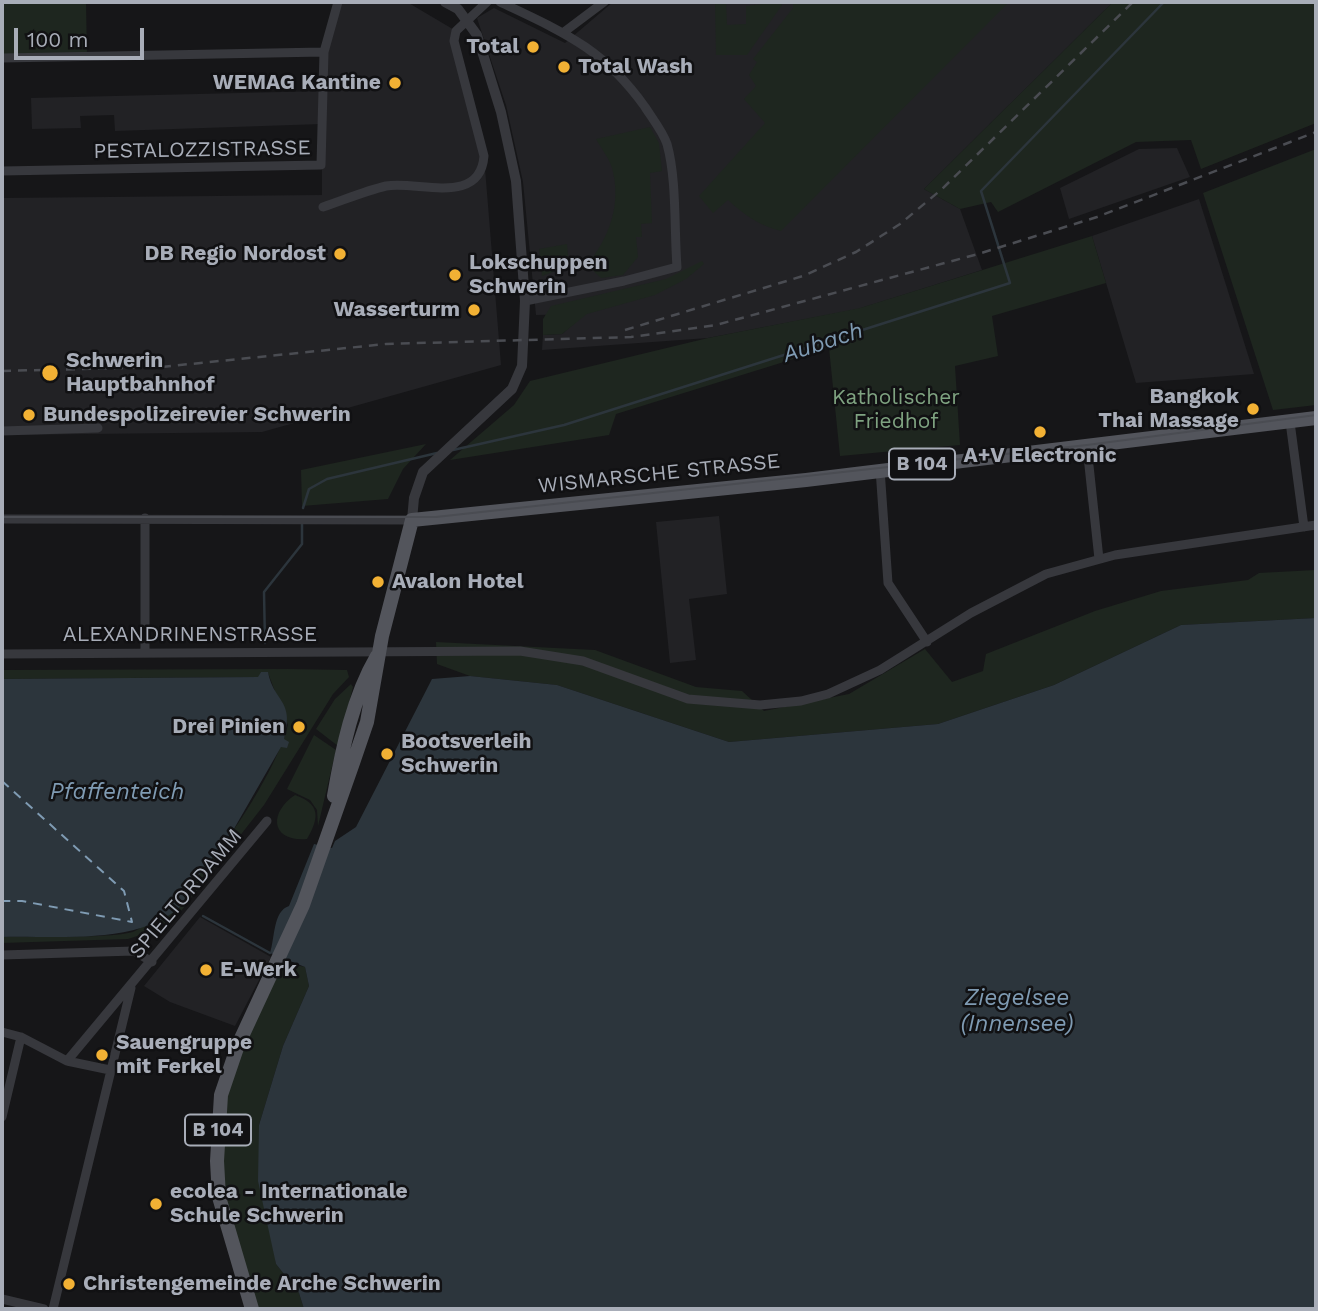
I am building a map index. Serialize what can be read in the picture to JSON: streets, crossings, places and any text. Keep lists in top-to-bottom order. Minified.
{"streets":{"main road":["B 104","WISMARSCHE STRASSE"],"street":["PESTALOZZISTRASSE","ALEXANDRINENSTRASSE","SPIELTORDAMM"]},"crossings":[["B 104","WISMARSCHE STRASSE"],["B 104","ALEXANDRINENSTRASSE"]],"water":["Aubach","Pfaffenteich","Ziegelsee (Innensee)"],"parks":["Katholischer Friedhof"],"places":["Total","Total Wash","WEMAG Kantine","DB Regio Nordost","Lokschuppen Schwerin","Wasserturm","Schwerin Hauptbahnhof","Bangkok Thai Massage","Bundespolizeirevier Schwerin","A+V Electronic","Avalon Hotel","Drei Pinien","Bootsverleih Schwerin","E-Werk","Sauengruppe mit Ferkel","ecolea - Internationale Schule Schwerin","Christengemeinde Arche Schwerin"],"scale_bar":"100 m"}
